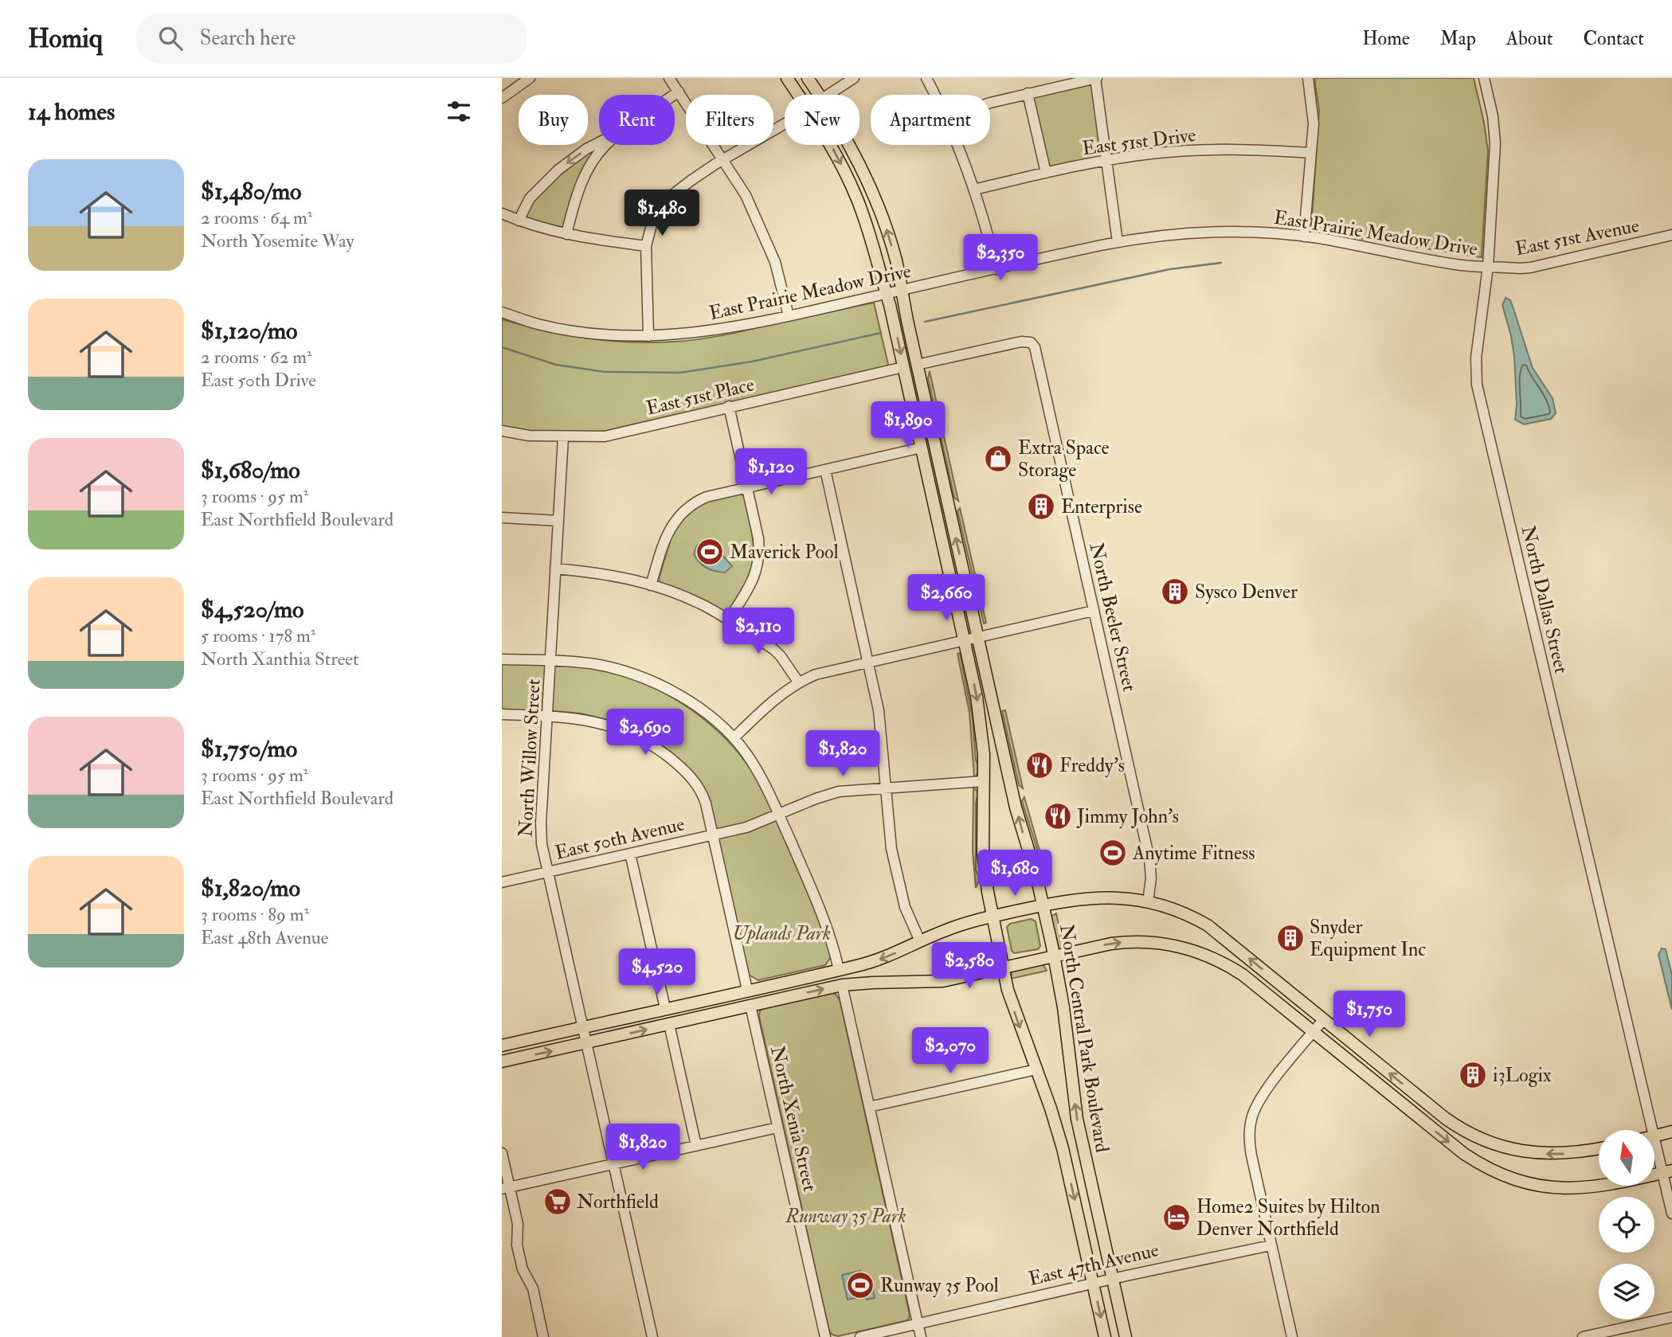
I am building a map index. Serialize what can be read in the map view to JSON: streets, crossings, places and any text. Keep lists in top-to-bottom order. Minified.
{"streets":{"main road":["North Central Park Boulevard"],"street":["East 51st Drive","East Prairie Meadow Drive","East 51st Avenue","East 51st Place","North Dallas Street","North Beeler Street","North Willow Street","East 50th Avenue","North Xenia Street","East 47th Avenue"]},"crossings":[["East Prairie Meadow Drive","East 51st Avenue"],["East Prairie Meadow Drive","North Dallas Street"],["East Prairie Meadow Drive","North Central Park Boulevard"],["East 51st Avenue","North Dallas Street"],["East 51st Place","North Willow Street"],["East 51st Place","North Central Park Boulevard"],["North Beeler Street","North Central Park Boulevard"],["North Willow Street","East 50th Avenue"],["East 50th Avenue","North Central Park Boulevard"],["North Central Park Boulevard","East 47th Avenue"]],"parks":["Uplands Park","Runway 35 Park"],"places":{"shop":["Extra Space Storage"],"building":["Enterprise","Sysco Denver","Snyder Equipment Inc","i3Logix"],"sports":["Maverick Pool","Anytime Fitness","Runway 35 Pool"],"restaurant":["Freddy's","Jimmy John's"],"supermarket":["Northfield"],"hotel":["Home2 Suites by Hilton Denver Northfield"]},"north":"top","page":{"header":"Homiq","search":"Search here","nav":["Home","Map","About","Contact"],"heading":"14 homes","chip":["Buy","Rent","Filters","New","Apartment"],"list":[{"name":"$1,480/mo","note":"2 rooms · 64 m² · North Yosemite Way"},{"name":"$1,120/mo","note":"2 rooms · 62 m² · East 50th Drive"},{"name":"$1,680/mo","note":"3 rooms · 95 m² · East Northfield Boulevard"},{"name":"$4,520/mo","note":"5 rooms · 178 m² · North Xanthia Street"},{"name":"$1,750/mo","note":"3 rooms · 95 m² · East Northfield Boulevard"},{"name":"$1,820/mo","note":"3 rooms · 89 m² · East 48th Avenue"}],"price":["$1,480","$2,350","$1,890","$1,120","$2,660","$2,110","$2,690","$1,820","$1,680","$2,580","$4,520","$1,750","$2,070","$1,820"]}}
